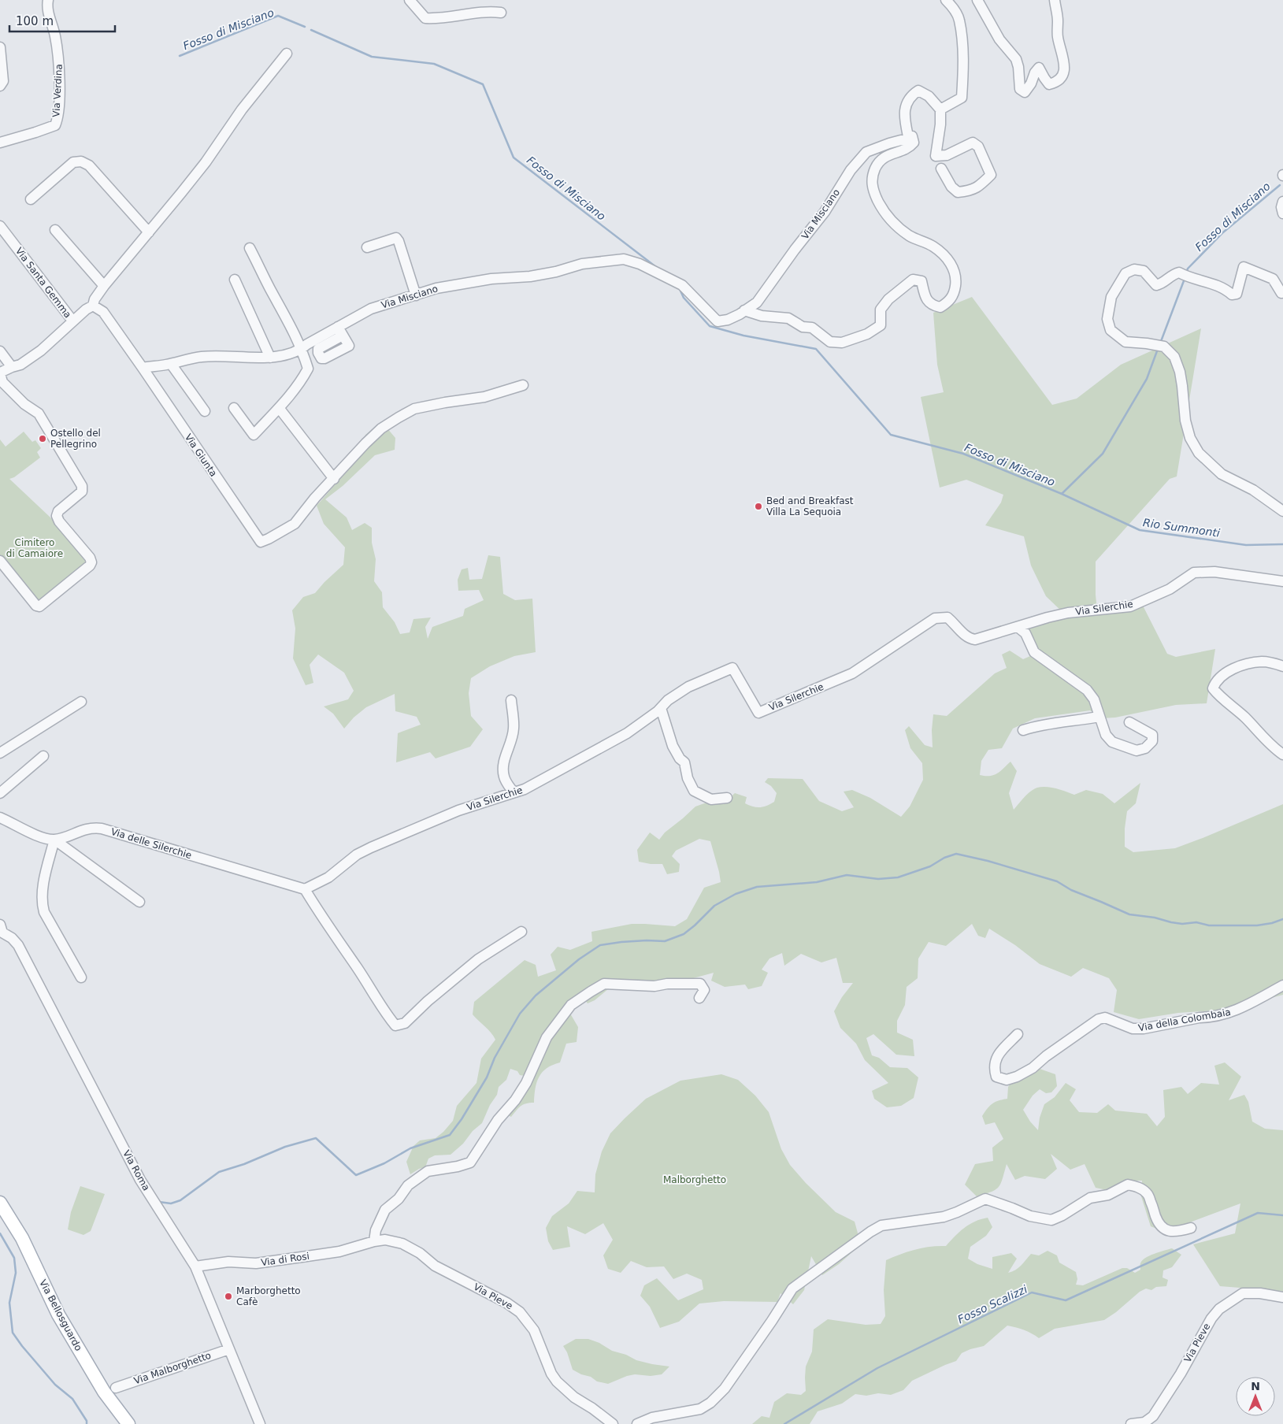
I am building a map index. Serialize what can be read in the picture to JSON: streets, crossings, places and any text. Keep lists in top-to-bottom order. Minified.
{"streets":{"main road":["Via Bellosguardo"],"street":["Via Verdina","Via Misciano","Via Santa Gemma","Via Giunta","Via Silerchie","Via delle Silerchie","Via della Colombaia","Via Roma","Via di Rosi","Via Pieve","Via Malborghetto"]},"crossings":[["Via Misciano","Via Giunta"],["Via Silerchie","Via delle Silerchie"],["Via Roma","Via di Rosi"],["Via Roma","Via Malborghetto"],["Via di Rosi","Via Pieve"]],"water":["Fosso di Misciano","Rio Summonti","Fosso Scalizzi"],"parks":["Cimitero di Camaiore","Malborghetto"],"places":["Ostello del Pellegrino","Bed and Breakfast Villa La Sequoia","Marborghetto Cafè"],"scale_bar":"100 m","north":"top"}
